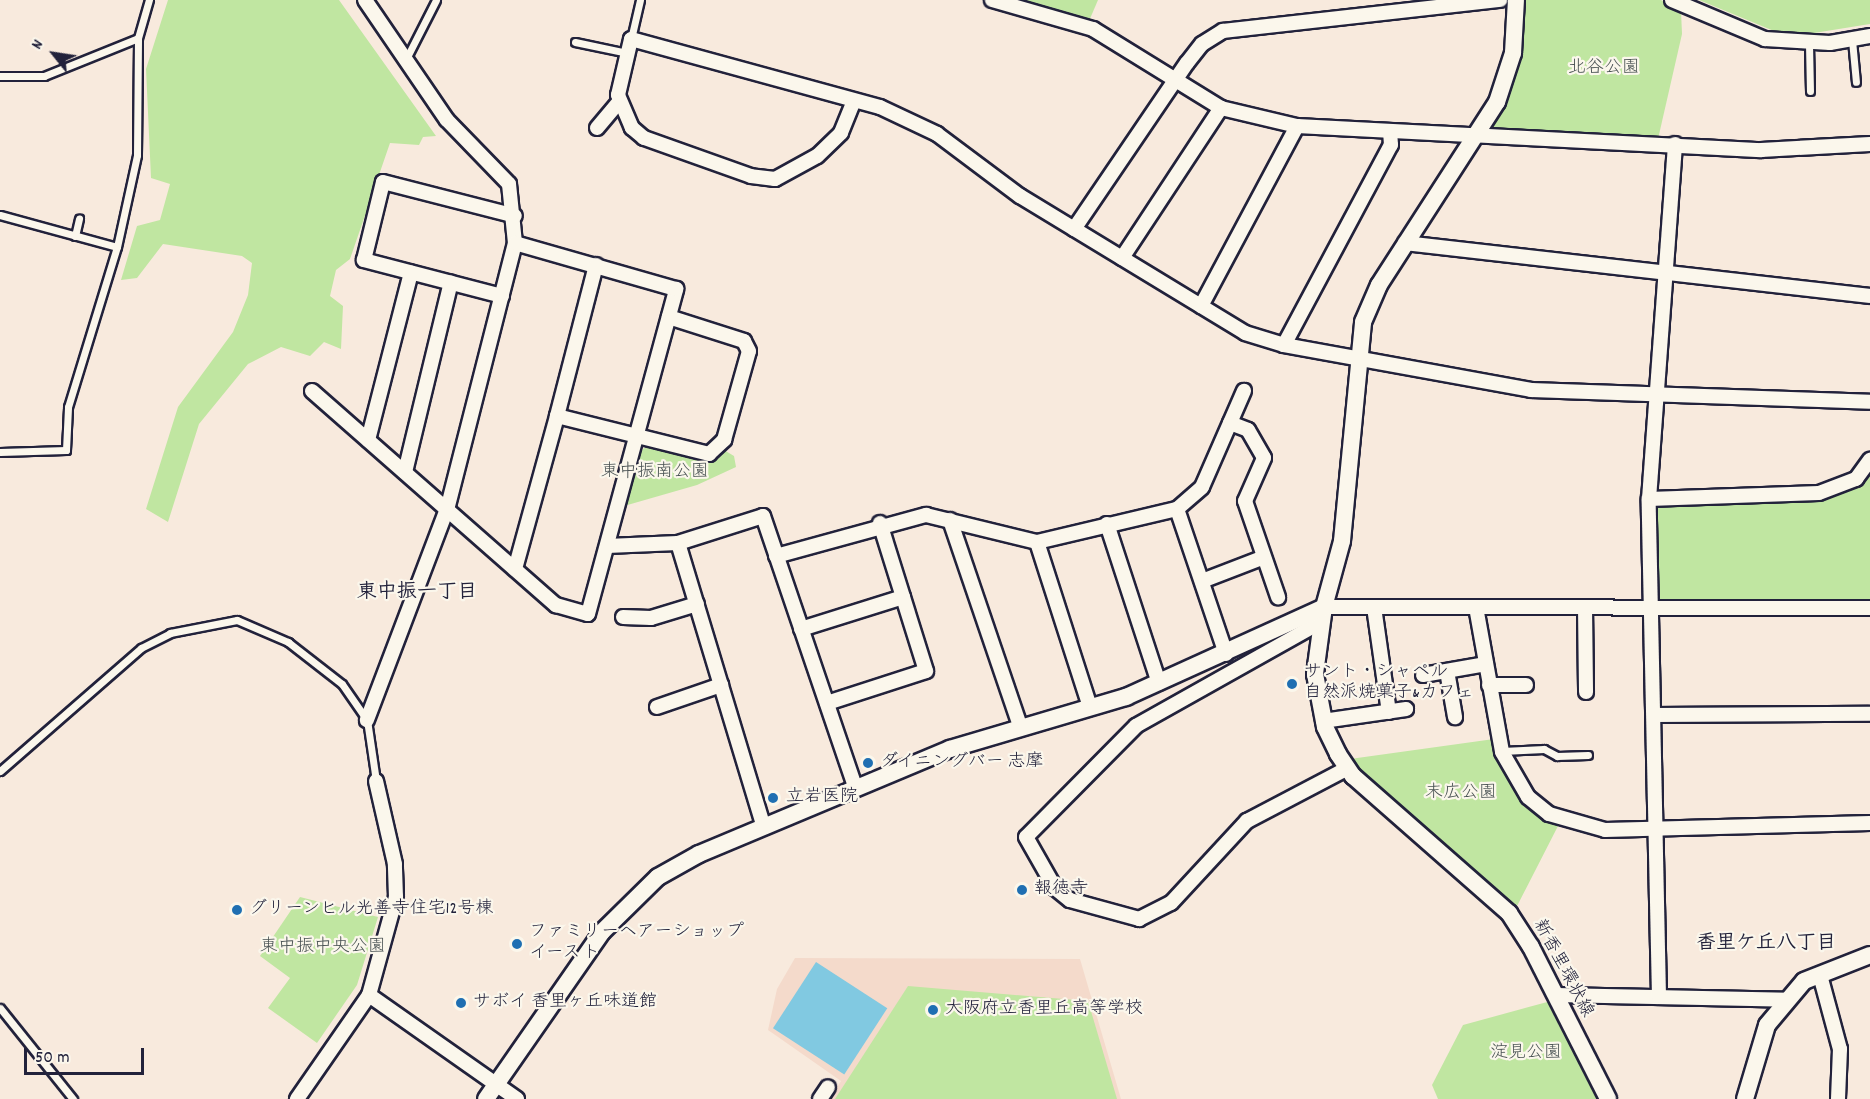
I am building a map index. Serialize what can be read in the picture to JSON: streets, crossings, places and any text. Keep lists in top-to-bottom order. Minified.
{"streets":{"street":["新香里環状線"]},"districts":["東中振一丁目","香里ケ丘八丁目"],"parks":["北谷公園","東中振南公園","末広公園","東中振中央公園","淀見公園"],"places":["サント・シャペル 自然派焼菓子&カフェ","ダイニングバー 志摩","立岩医院","報徳寺","グリーンヒル光善寺住宅12号棟","ファミリーヘアーショップ イースト","サボイ 香里ヶ丘味道館","大阪府立香里丘高等学校"],"scale_bar":"50 m","north":"top left"}
